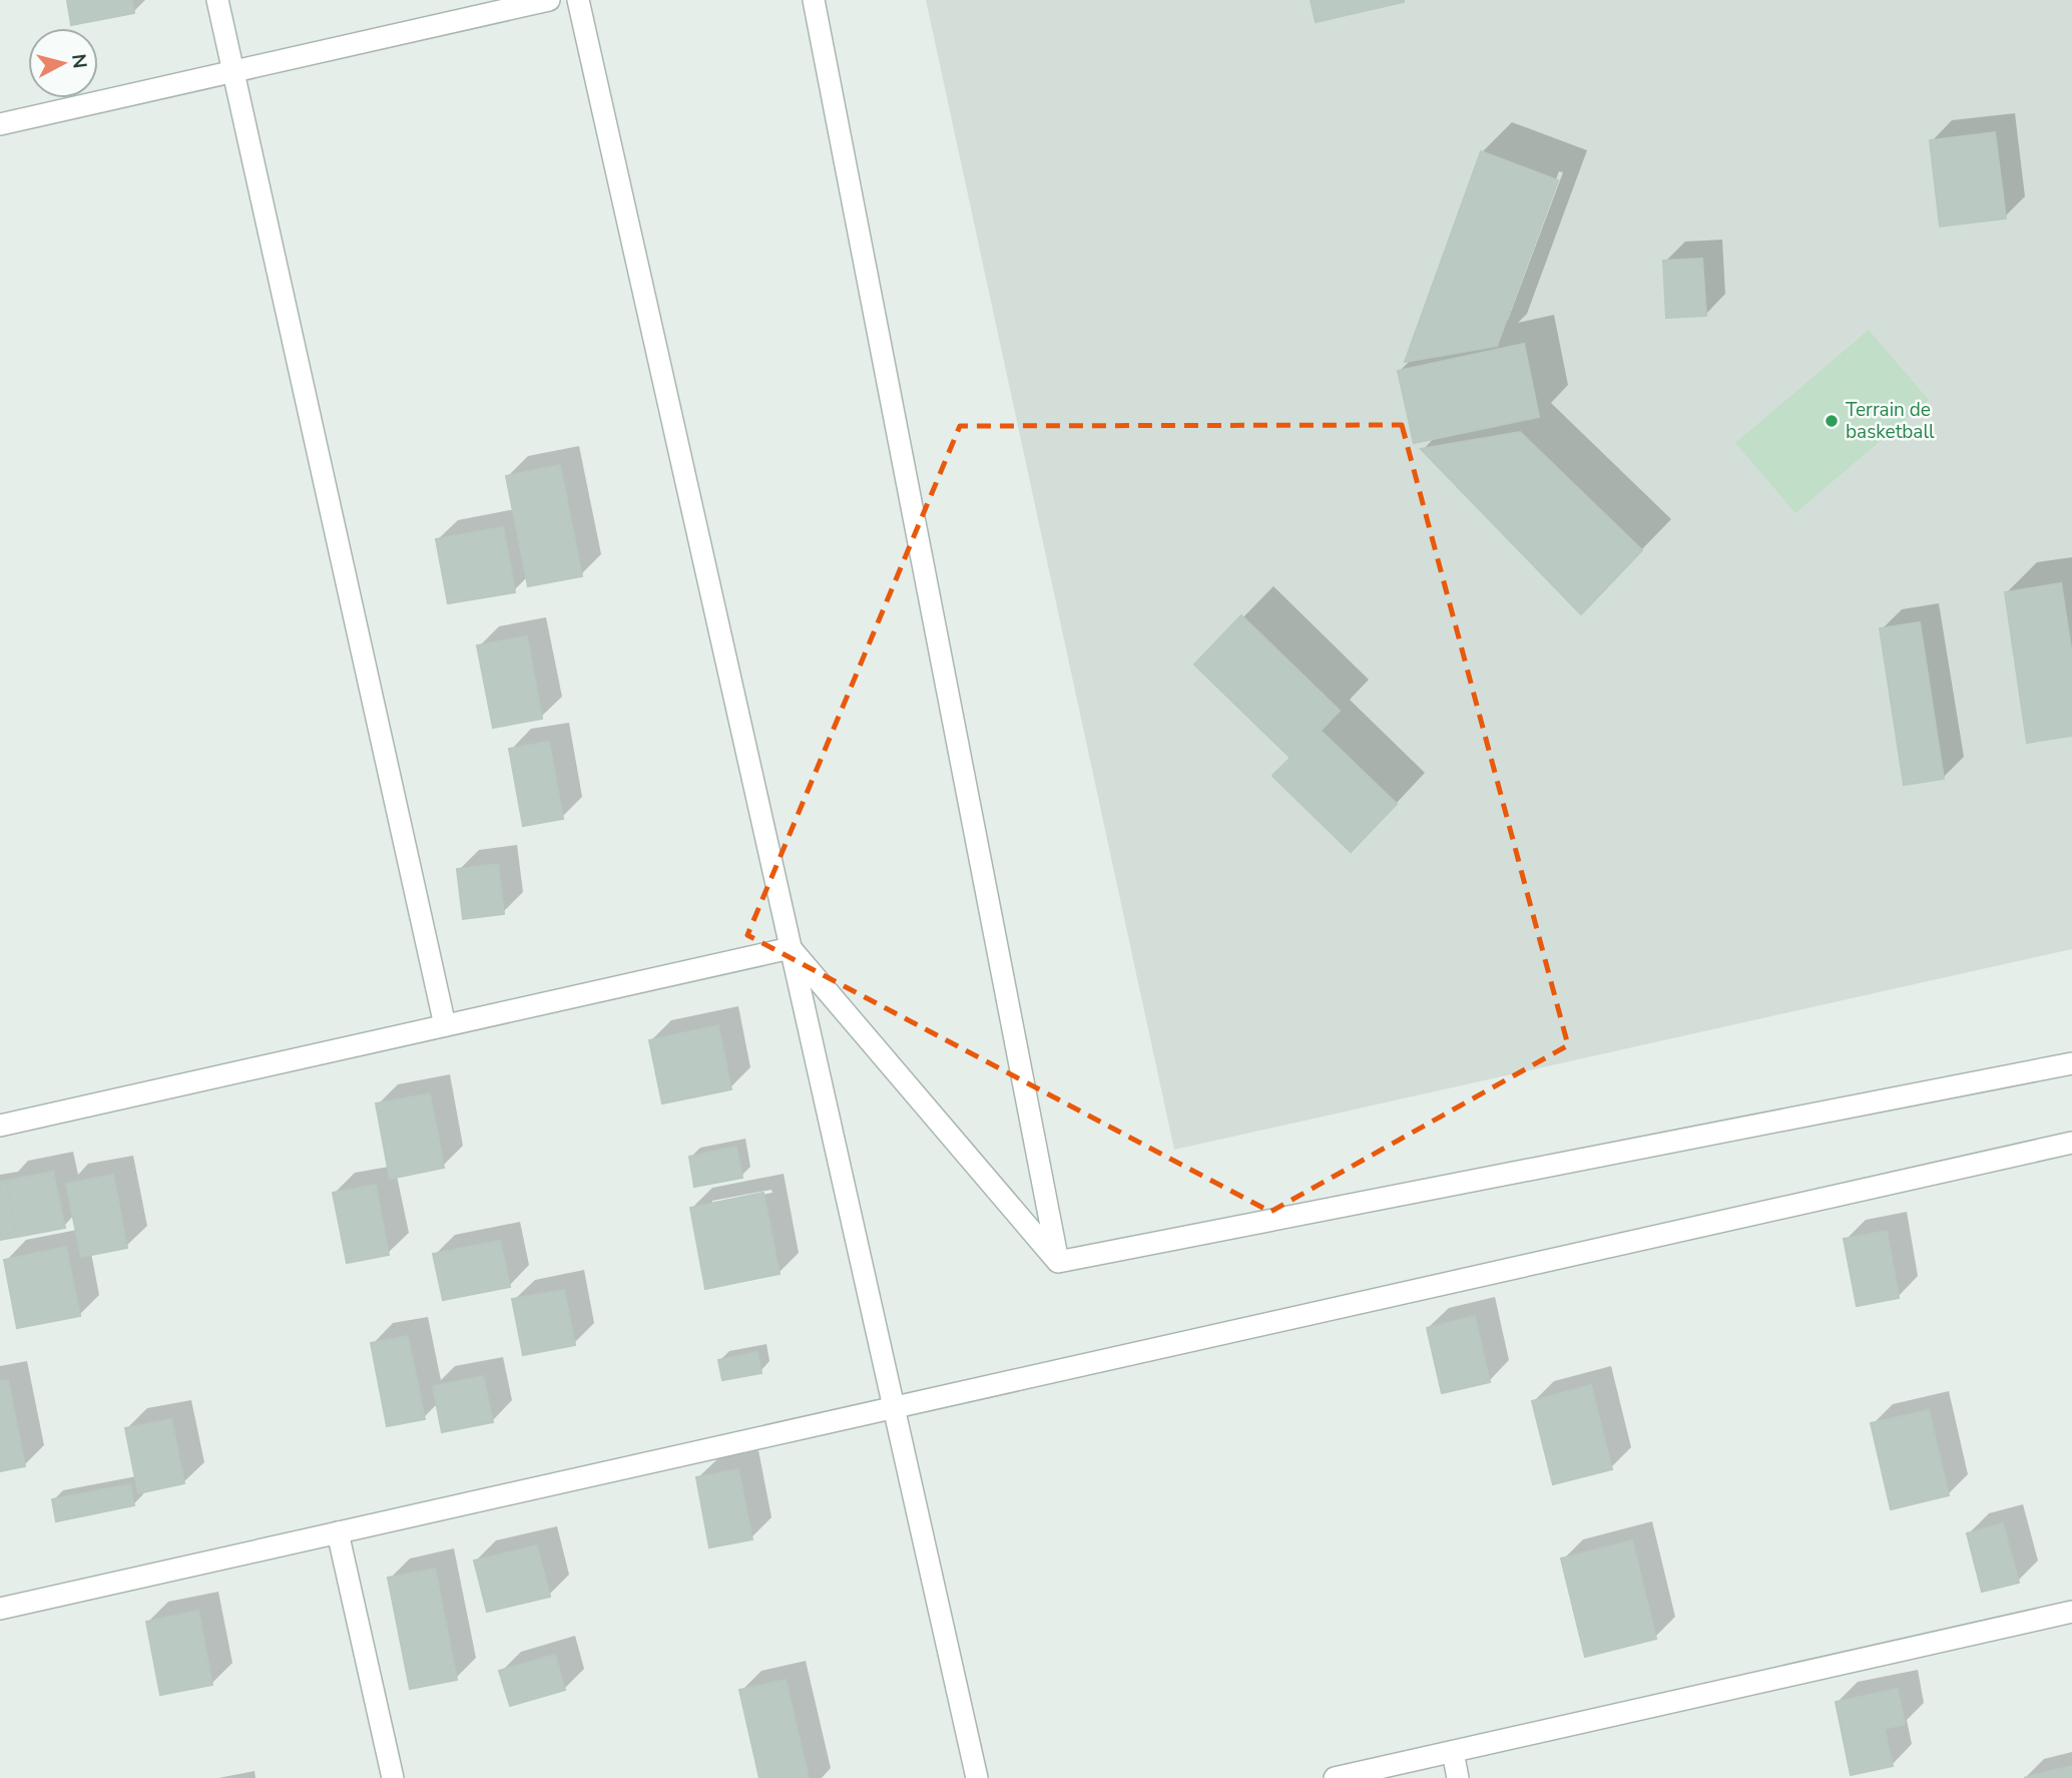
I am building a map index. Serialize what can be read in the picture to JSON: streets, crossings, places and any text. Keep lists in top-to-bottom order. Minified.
{"places":["Terrain de basketball"],"north":"right"}
